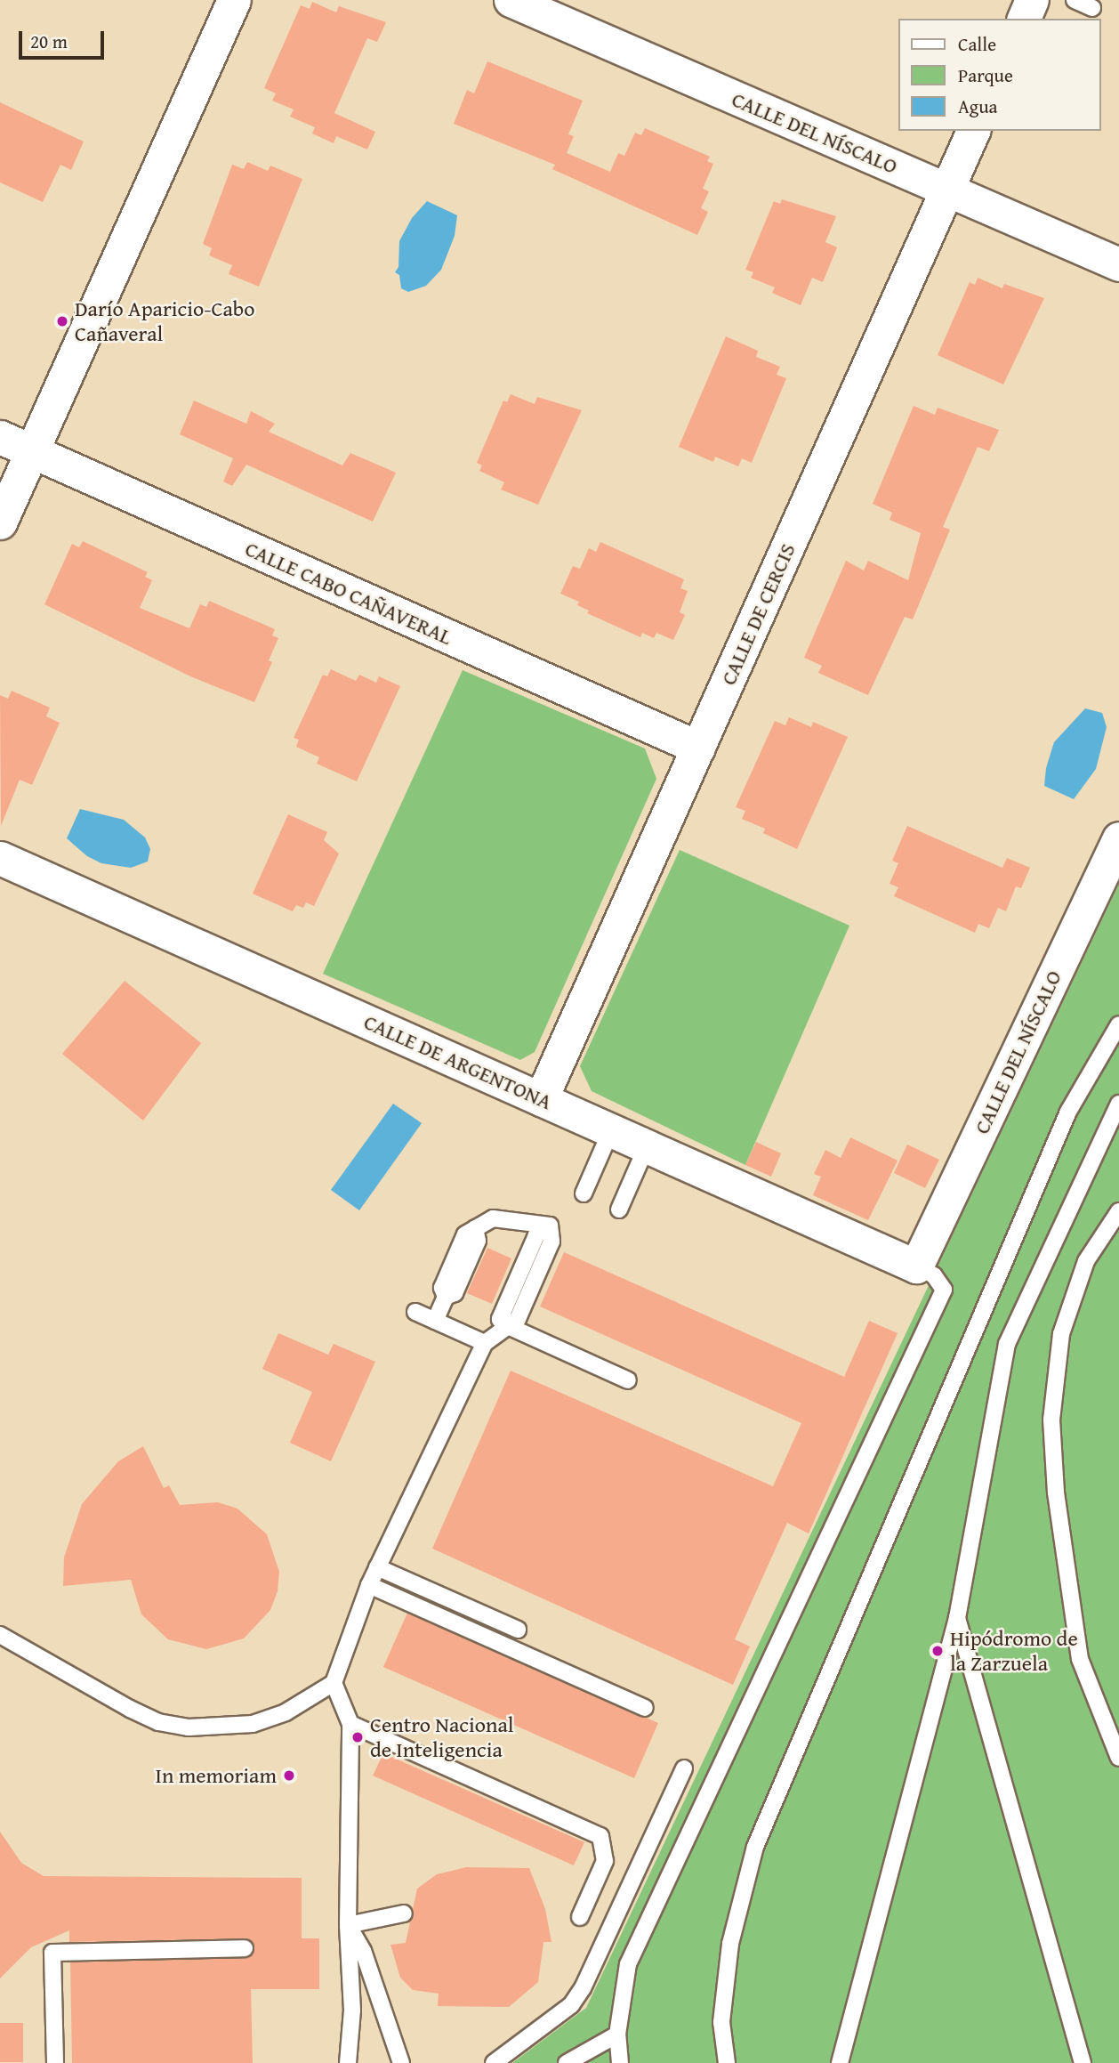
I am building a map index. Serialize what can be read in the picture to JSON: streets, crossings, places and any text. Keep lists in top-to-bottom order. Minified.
{"streets":{"street":["CALLE DEL NÍSCALO","CALLE CABO CAÑAVERAL","CALLE DE CERCIS","CALLE DE ARGENTONA"]},"crossings":[["CALLE DEL NÍSCALO","CALLE DE CERCIS"],["CALLE DEL NÍSCALO","CALLE DE ARGENTONA"],["CALLE CABO CAÑAVERAL","CALLE DE CERCIS"],["CALLE DE CERCIS","CALLE DE ARGENTONA"]],"places":["Darío Aparicio-Cabo Cañaveral","Hipódromo de la Zarzuela","Centro Nacional de Inteligencia","In memoriam"],"legend":["Calle","Parque","Agua"],"scale_bar":"20 m"}
